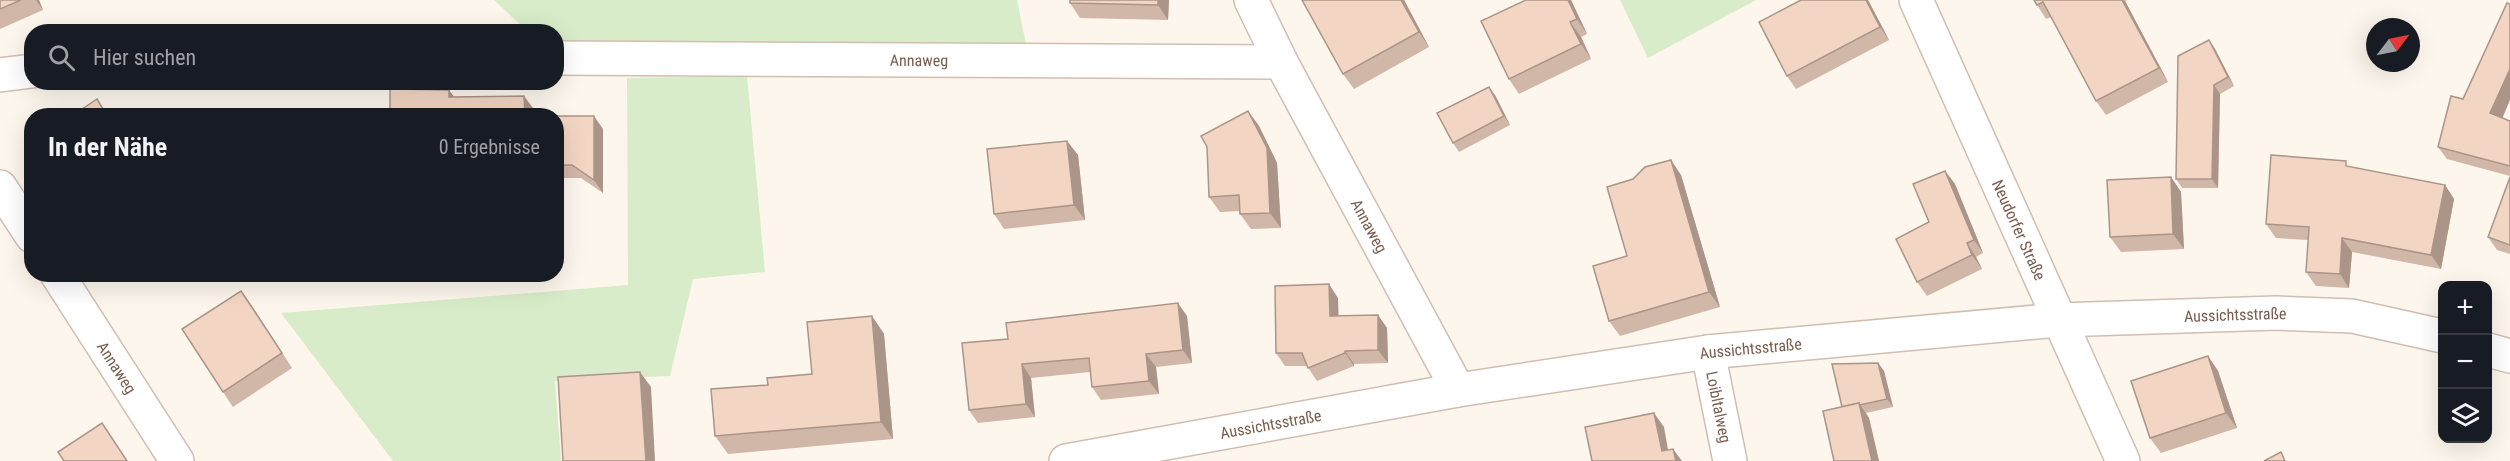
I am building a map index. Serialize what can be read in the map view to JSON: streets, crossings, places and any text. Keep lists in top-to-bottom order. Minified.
{"streets":{"street":["Annaweg","Neudorfer Straße","Aussichtsstraße","Loibltalweg"]},"crossings":[["Annaweg","Aussichtsstraße"],["Neudorfer Straße","Aussichtsstraße"],["Aussichtsstraße","Loibltalweg"]],"north":"top right","page":{"search":"Hier suchen","heading":["In der Nähe","0 Ergebnisse"],"map_buttons":["+","−"]}}
